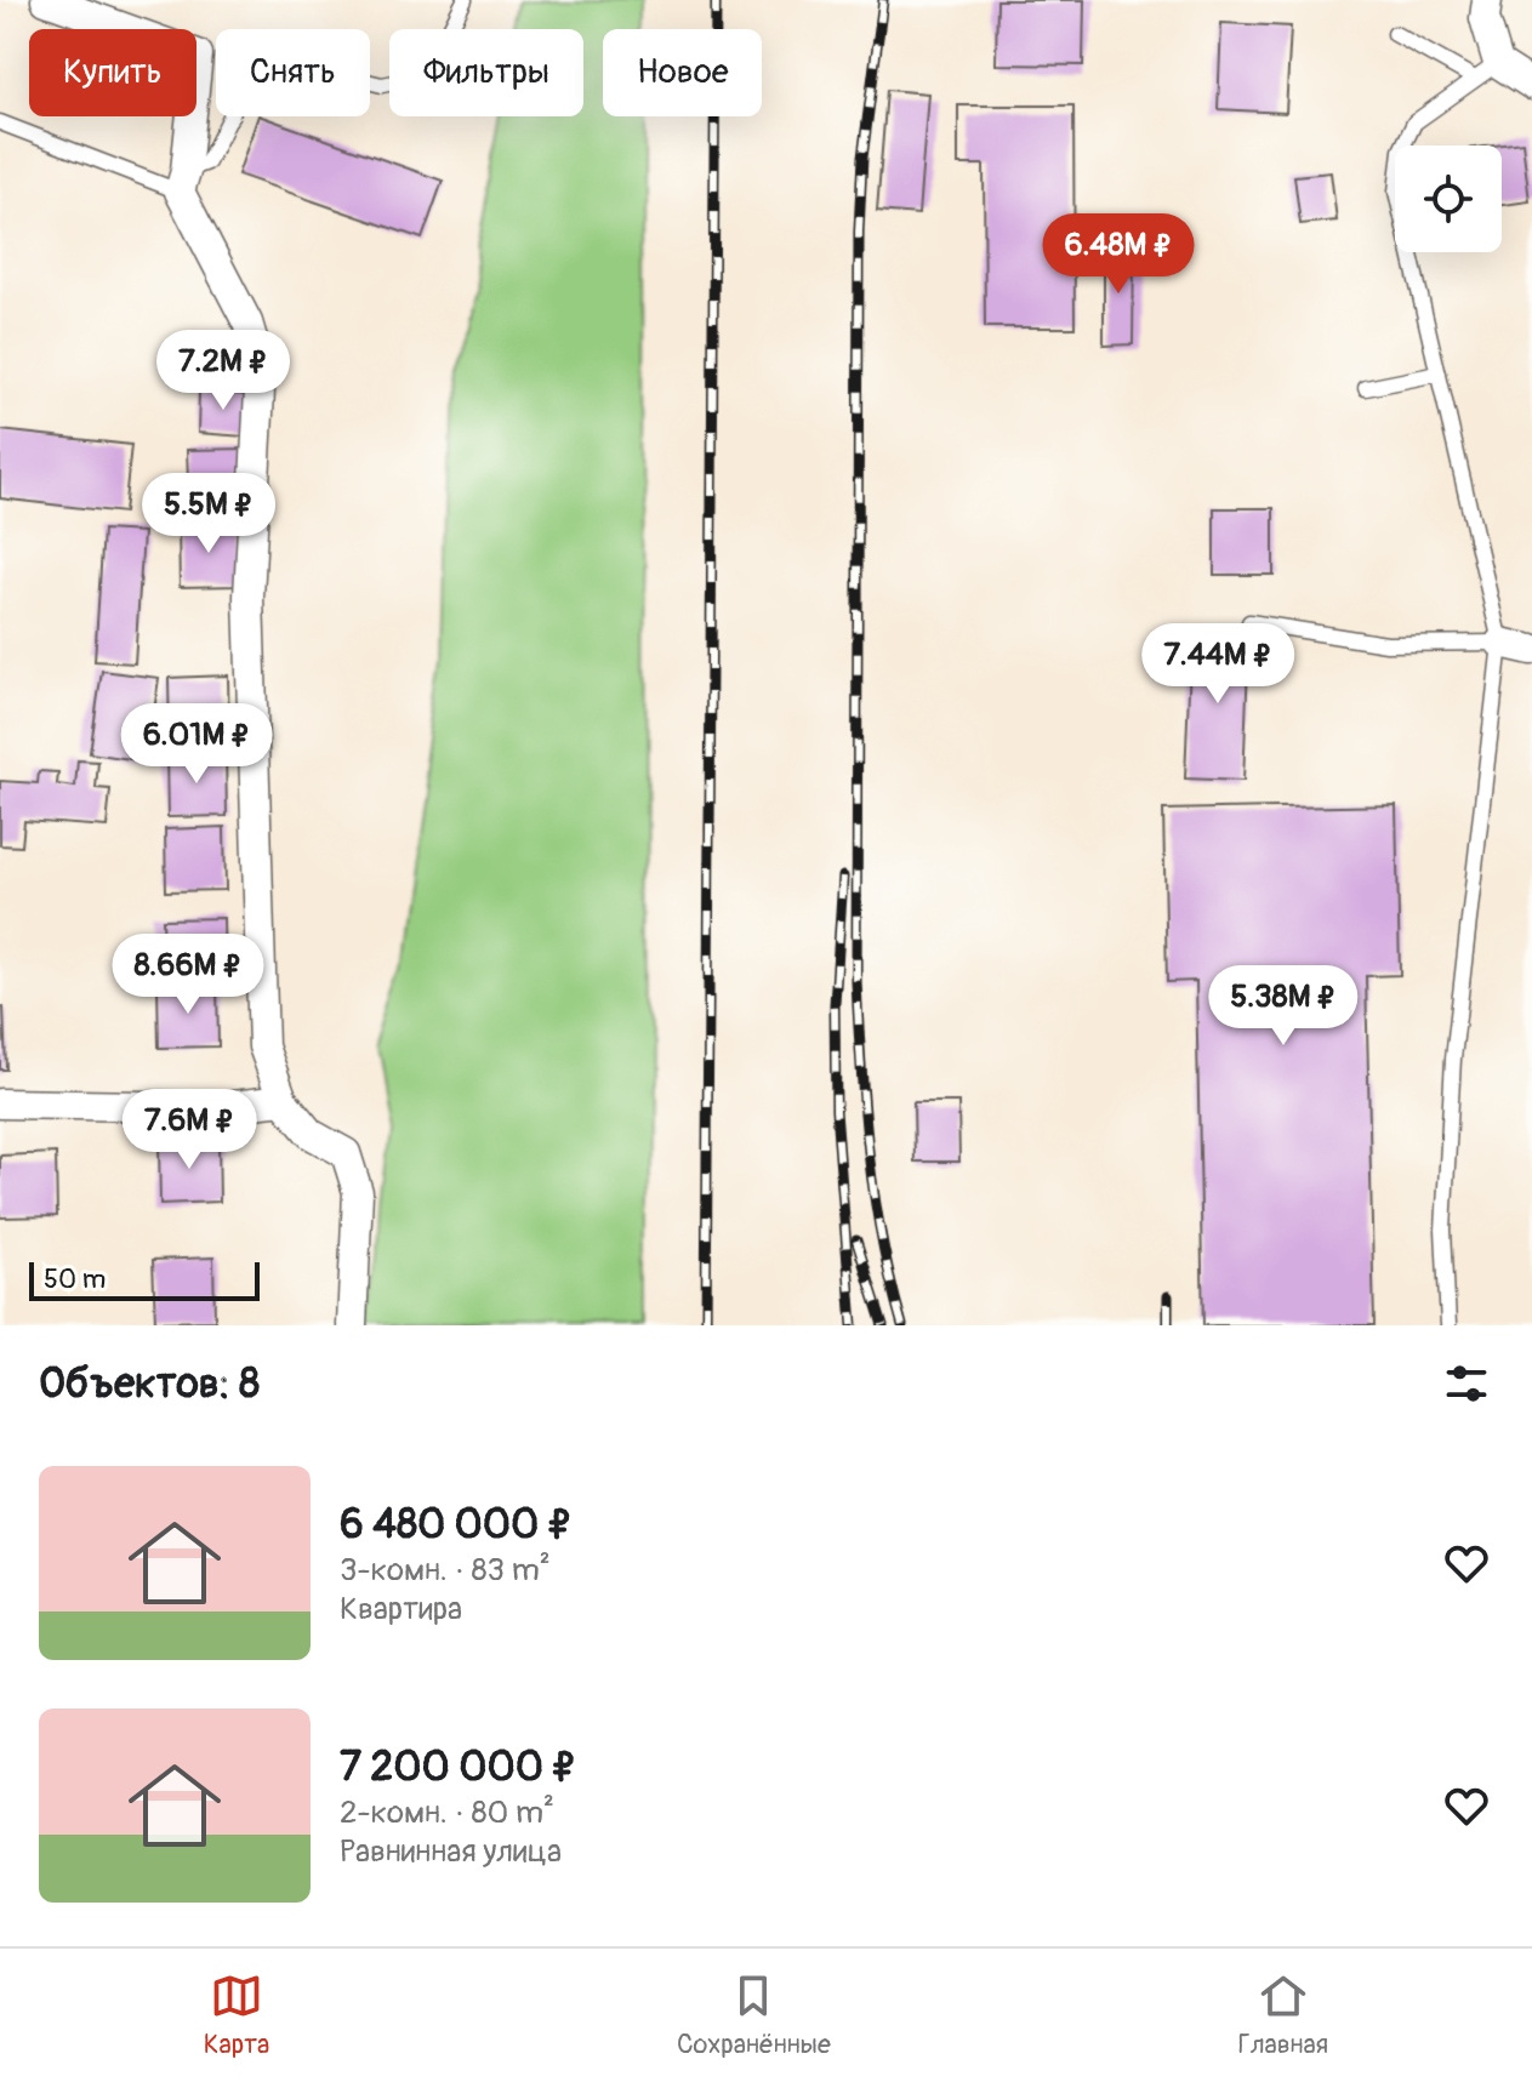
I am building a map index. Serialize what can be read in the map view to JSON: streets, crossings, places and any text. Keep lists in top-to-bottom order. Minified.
{"scale_bar":"50 m","page":{"chip":["Купить","Снять","Фильтры","Новое"],"price":["6.48M ₽","7.2M ₽","5.5M ₽","7.44M ₽","6.01M ₽","8.66M ₽","5.38M ₽","7.6M ₽"],"scale":"50 m","heading":"Объектов: 8","list":[{"name":"6 480 000 ₽","note":"3-комн. · 83 m² · Квартира"},{"name":"7 200 000 ₽","note":"2-комн. · 80 m² · Равнинная улица"}],"tabs":["Карта","Сохранённые","Главная"]}}
